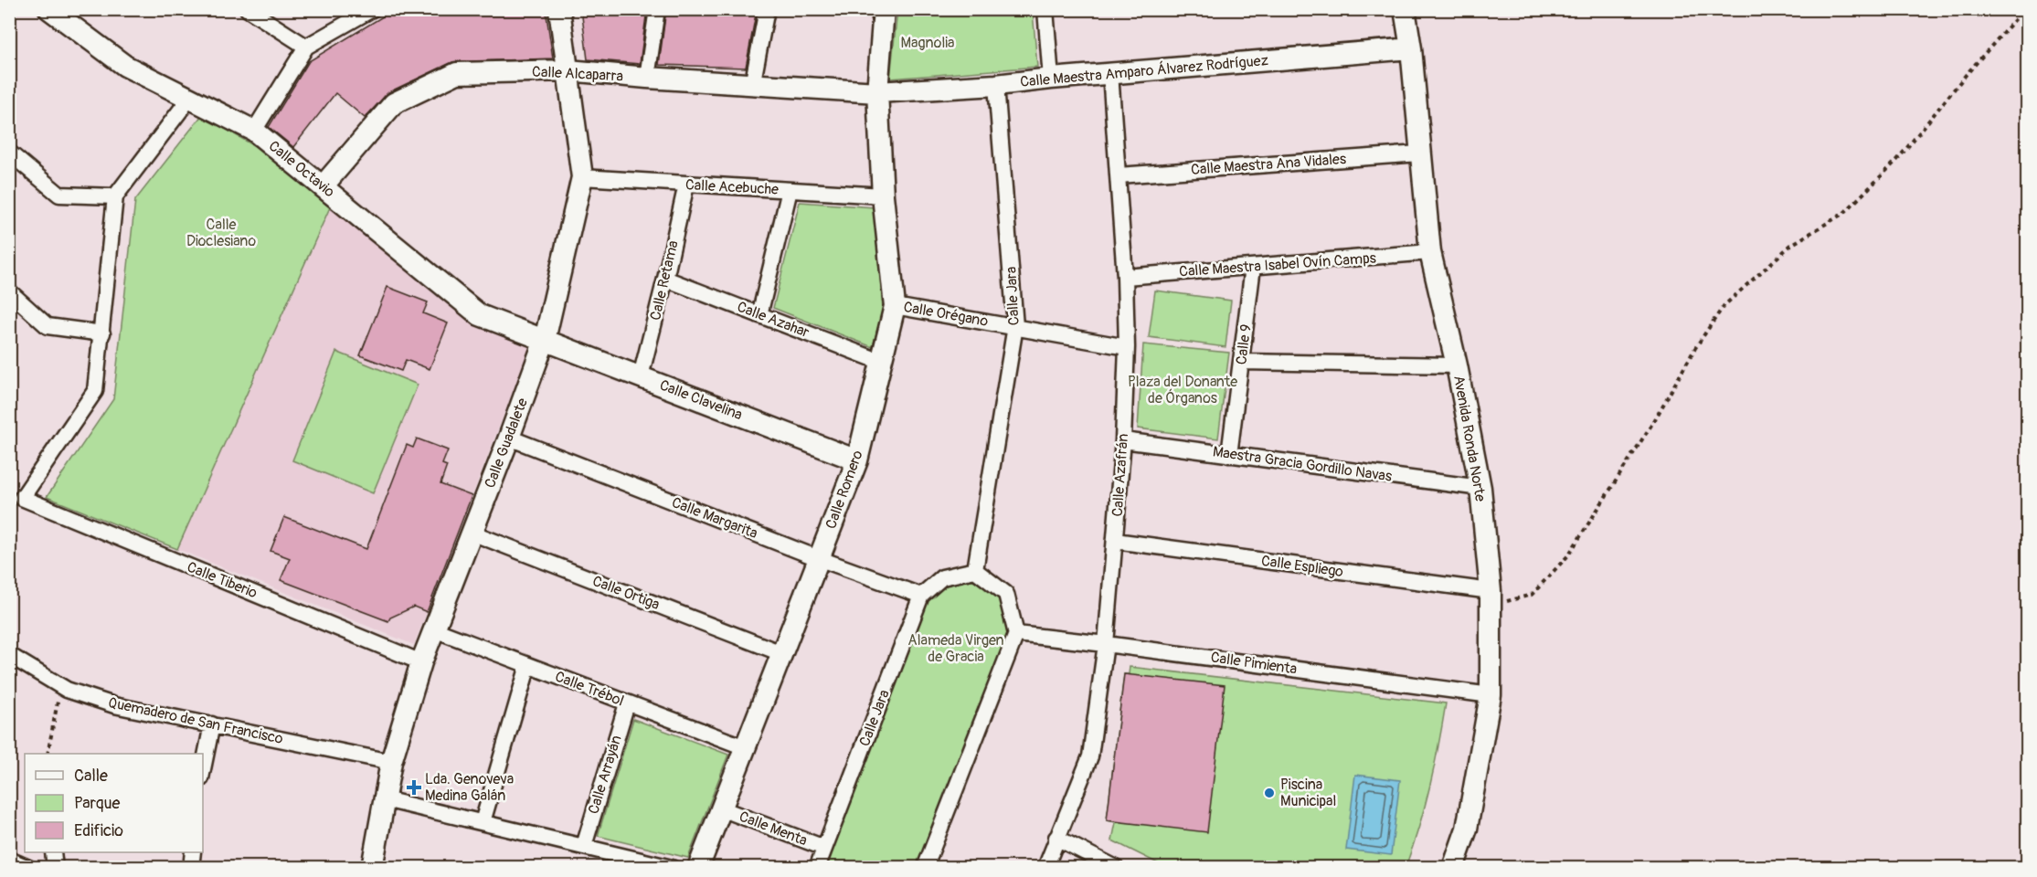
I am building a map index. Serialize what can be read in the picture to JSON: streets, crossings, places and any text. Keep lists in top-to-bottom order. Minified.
{"streets":{"street":["Calle Maestra Amparo Álvarez Rodríguez","Calle Alcaparra","Calle Maestra Ana Vidales","Calle Octavio","Calle Acebuche","Calle Maestra Isabel Ovín Camps","Calle Retama","Calle Jara","Calle Orégano","Calle Azahar","Calle 9","Calle Clavelina","Avenida Ronda Norte","Calle Guadalete","Maestra Gracia Gordillo Navas","Calle Azafrán","Calle Romero","Calle Margarita","Calle Espliego","Calle Tiberio","Calle Ortiga","Calle Pimienta","Calle Trébol","Quemadero de San Francisco","Calle Arrayán","Calle Menta"]},"crossings":[["Calle Maestra Amparo Álvarez Rodríguez","Calle Alcaparra"],["Calle Maestra Amparo Álvarez Rodríguez","Calle Jara"],["Calle Maestra Amparo Álvarez Rodríguez","Avenida Ronda Norte"],["Calle Maestra Amparo Álvarez Rodríguez","Calle Azafrán"],["Calle Maestra Amparo Álvarez Rodríguez","Calle Romero"],["Calle Alcaparra","Calle Octavio"],["Calle Alcaparra","Calle Guadalete"],["Calle Alcaparra","Calle Romero"],["Calle Maestra Ana Vidales","Avenida Ronda Norte"],["Calle Maestra Ana Vidales","Calle Azafrán"],["Calle Octavio","Calle Clavelina"],["Calle Octavio","Calle Guadalete"],["Calle Acebuche","Calle Retama"],["Calle Acebuche","Calle Guadalete"],["Calle Acebuche","Calle Romero"],["Calle Maestra Isabel Ovín Camps","Calle 9"],["Calle Maestra Isabel Ovín Camps","Avenida Ronda Norte"],["Calle Maestra Isabel Ovín Camps","Calle Azafrán"],["Calle Retama","Calle Azahar"],["Calle Retama","Calle Clavelina"],["Calle Jara","Calle Orégano"],["Calle Jara","Calle Margarita"],["Calle Jara","Calle Menta"],["Calle Orégano","Calle Azafrán"],["Calle Orégano","Calle Romero"],["Calle Azahar","Calle Romero"],["Calle 9","Maestra Gracia Gordillo Navas"],["Calle Clavelina","Calle Guadalete"],["Calle Clavelina","Calle Romero"],["Avenida Ronda Norte","Maestra Gracia Gordillo Navas"],["Avenida Ronda Norte","Calle Espliego"],["Avenida Ronda Norte","Calle Pimienta"],["Calle Guadalete","Calle Margarita"],["Calle Guadalete","Calle Tiberio"],["Calle Guadalete","Calle Ortiga"],["Calle Guadalete","Calle Trébol"],["Calle Guadalete","Quemadero de San Francisco"],["Maestra Gracia Gordillo Navas","Calle Azafrán"],["Calle Azafrán","Calle Espliego"],["Calle Azafrán","Calle Pimienta"],["Calle Romero","Calle Margarita"],["Calle Romero","Calle Ortiga"],["Calle Romero","Calle Trébol"],["Calle Romero","Calle Menta"],["Calle Trébol","Calle Arrayán"]],"parks":["Magnolia","Calle Dioclesiano","Plaza del Donante de Órganos","Alameda Virgen de Gracia"],"places":{"health":["Lda. Genoveva Medina Galán"],"other":["Piscina Municipal"]},"legend":["Calle","Parque","Edificio"]}
